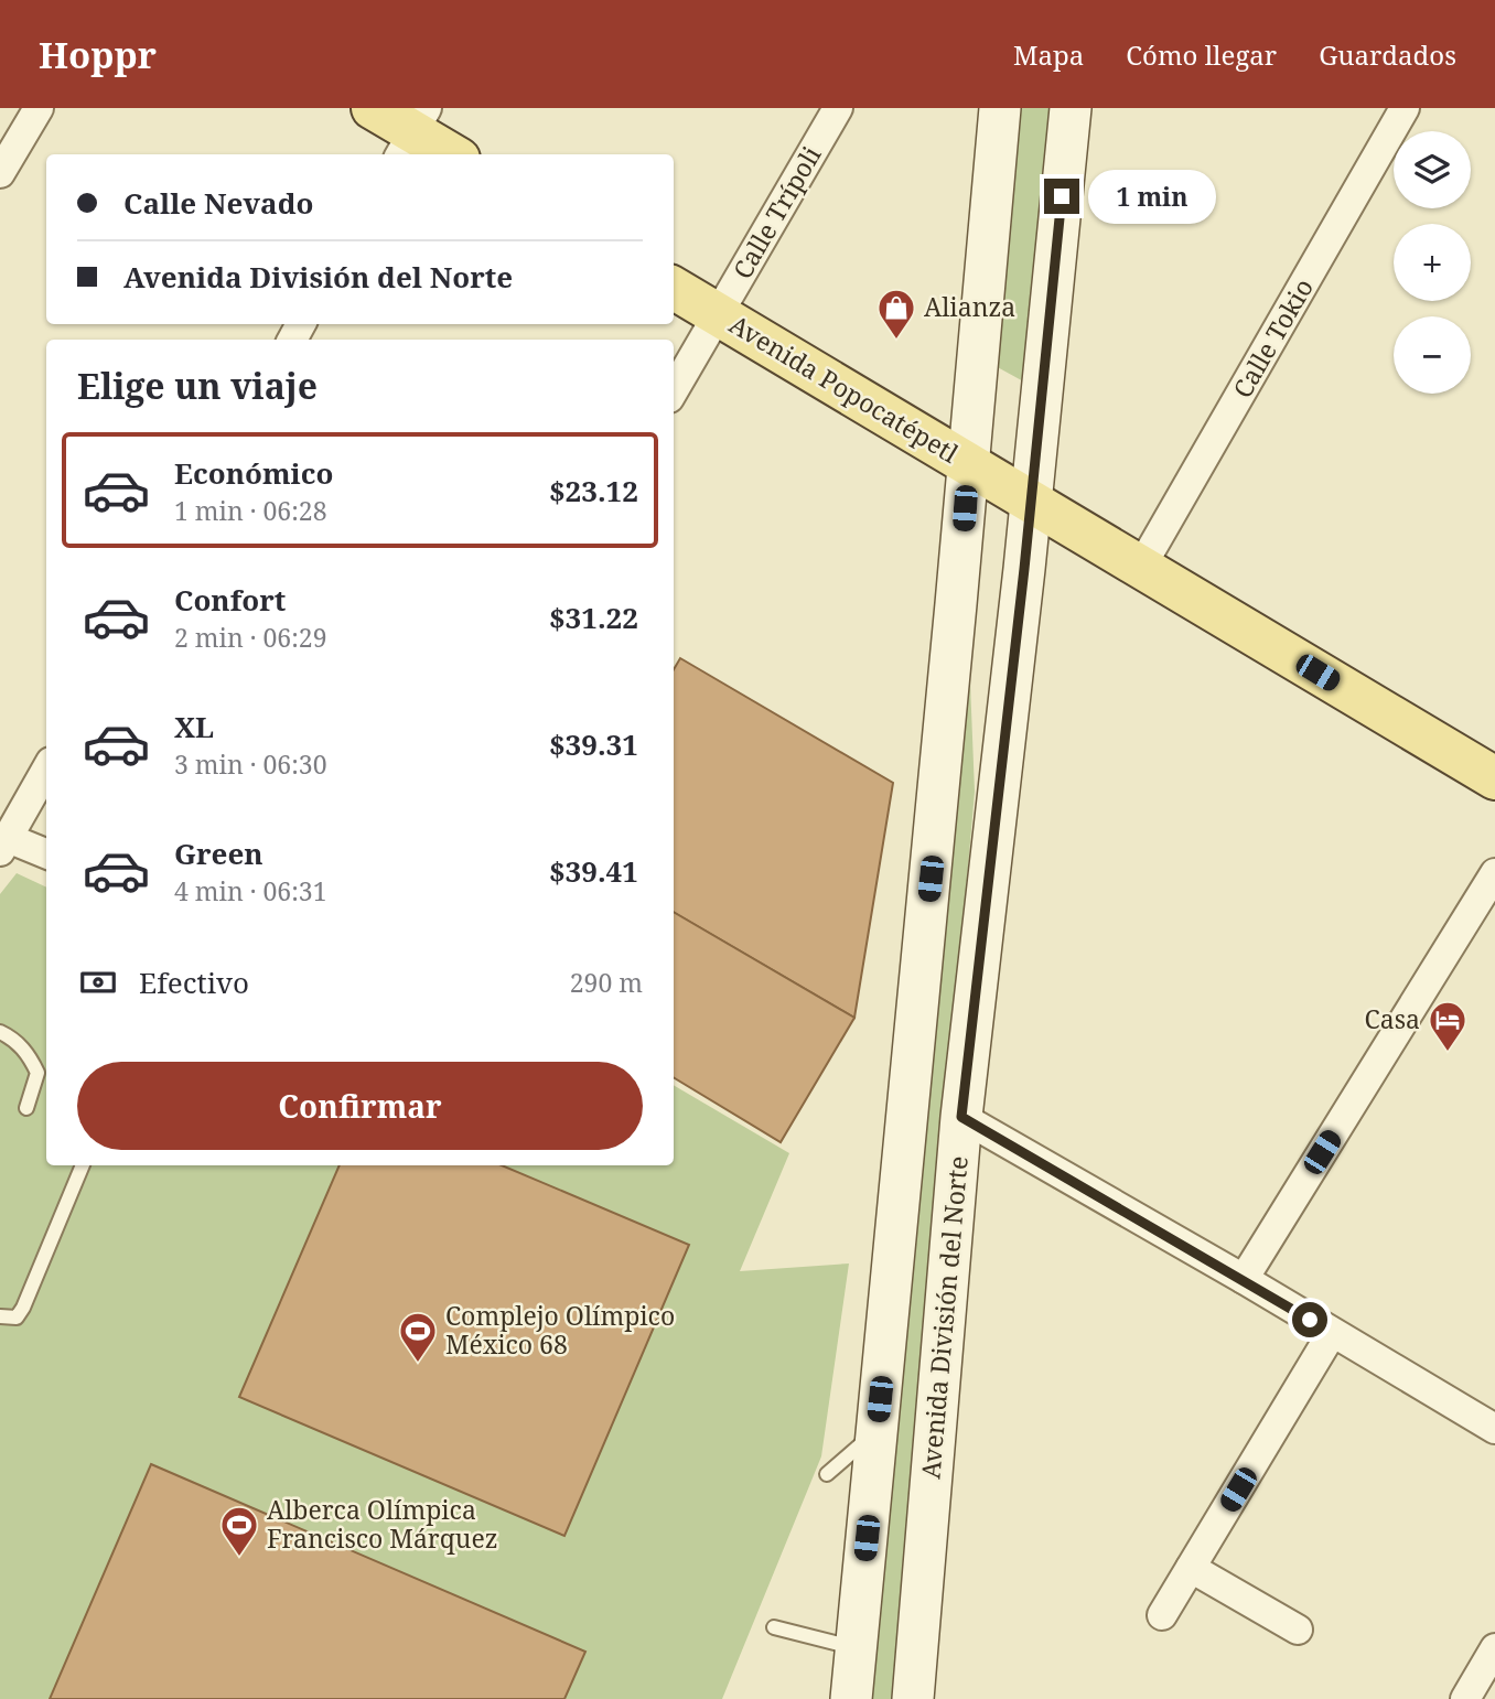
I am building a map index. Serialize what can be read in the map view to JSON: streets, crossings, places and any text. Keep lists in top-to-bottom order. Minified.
{"streets":{"main road":["Avenida Popocatépetl","Avenida División del Norte"],"street":["Calle Trípoli","Calle Tokio"]},"crossings":[["Calle Trípoli","Avenida Popocatépetl"],["Calle Tokio","Avenida Popocatépetl"],["Avenida Popocatépetl","Avenida División del Norte"]],"places":{"shop":["Alianza"],"hotel":["Casa"],"sports":["Complejo Olímpico México 68","Alberca Olímpica Francisco Márquez"]},"page":{"header":"Hoppr","nav":["Mapa","Cómo llegar","Guardados"],"map_buttons":["+","−"],"banner":["Calle Nevado","Avenida División del Norte"],"bubble":"1 min","heading":"Elige un viaje","list":[{"name":"Económico","note":"1 min · 06:28","value":"$23.12"},{"name":"Confort","note":"2 min · 06:29","value":"$31.22"},{"name":"XL","note":"3 min · 06:30","value":"$39.31"},{"name":"Green","note":"4 min · 06:31","value":"$39.41"}],"pay":["Efectivo","290 m"],"buttons":"Confirmar"}}
